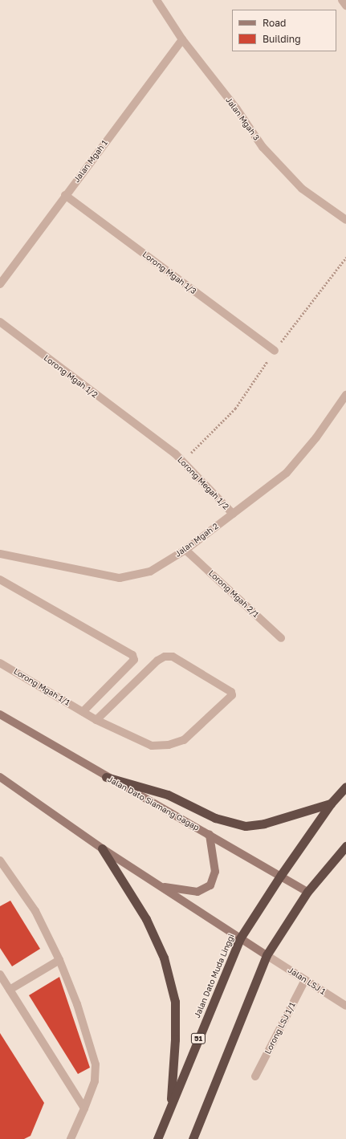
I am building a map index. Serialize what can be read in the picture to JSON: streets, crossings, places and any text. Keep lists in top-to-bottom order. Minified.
{"streets":{"highway":["Jalan Dato Muda Linggi","51"],"main road":["Jalan Dato Siamang Gagap"],"street":["Jalan Mgah 3","Jalan Mgah 1","Lorong Mgah 1/3","Lorong Mgah 1/2","Lorong Megah 1/2","Jalan Mgah 2","Lorong Mgah 2/1","Lorong Mgah 1/1","Jalan LSJ 1","Lorong LSJ 1/1"]},"crossings":[["Jalan Mgah 3","Jalan Mgah 1"],["Jalan Mgah 1","Lorong Mgah 1/3"],["Lorong Mgah 1/2","Lorong Megah 1/2"],["Lorong Megah 1/2","Jalan Mgah 2"],["Jalan Mgah 2","Lorong Mgah 2/1"],["Jalan Dato Siamang Gagap","Jalan Dato Muda Linggi"],["Jalan LSJ 1","Lorong LSJ 1/1"]],"legend":["Road","Building"]}
